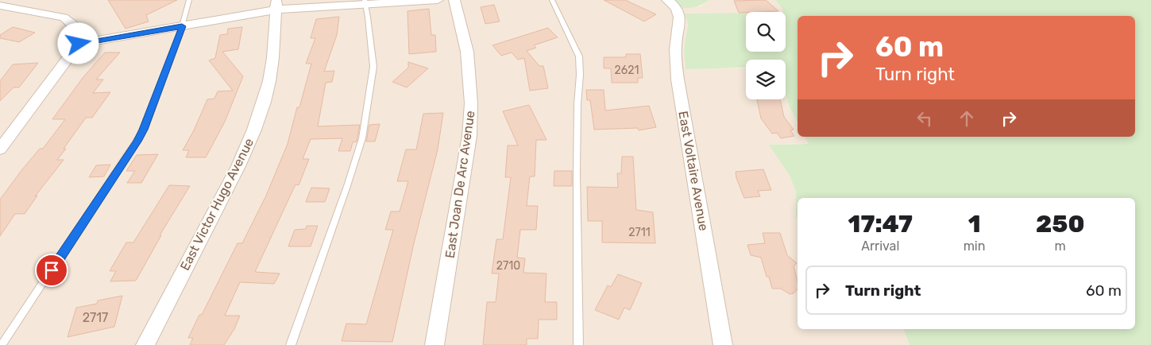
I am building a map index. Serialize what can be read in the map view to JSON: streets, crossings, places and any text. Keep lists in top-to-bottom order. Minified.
{"streets":{"street":["East Voltaire Avenue","East Joan De Arc Avenue","East Victor Hugo Avenue"]},"house_numbers":["2621","2711","2710","2717"],"page":{"turn":["60 m","Turn right"],"eta":["17:47","Arrival","1","min","250","m"],"list":[{"name":"Turn right","value":"60 m"}]}}
